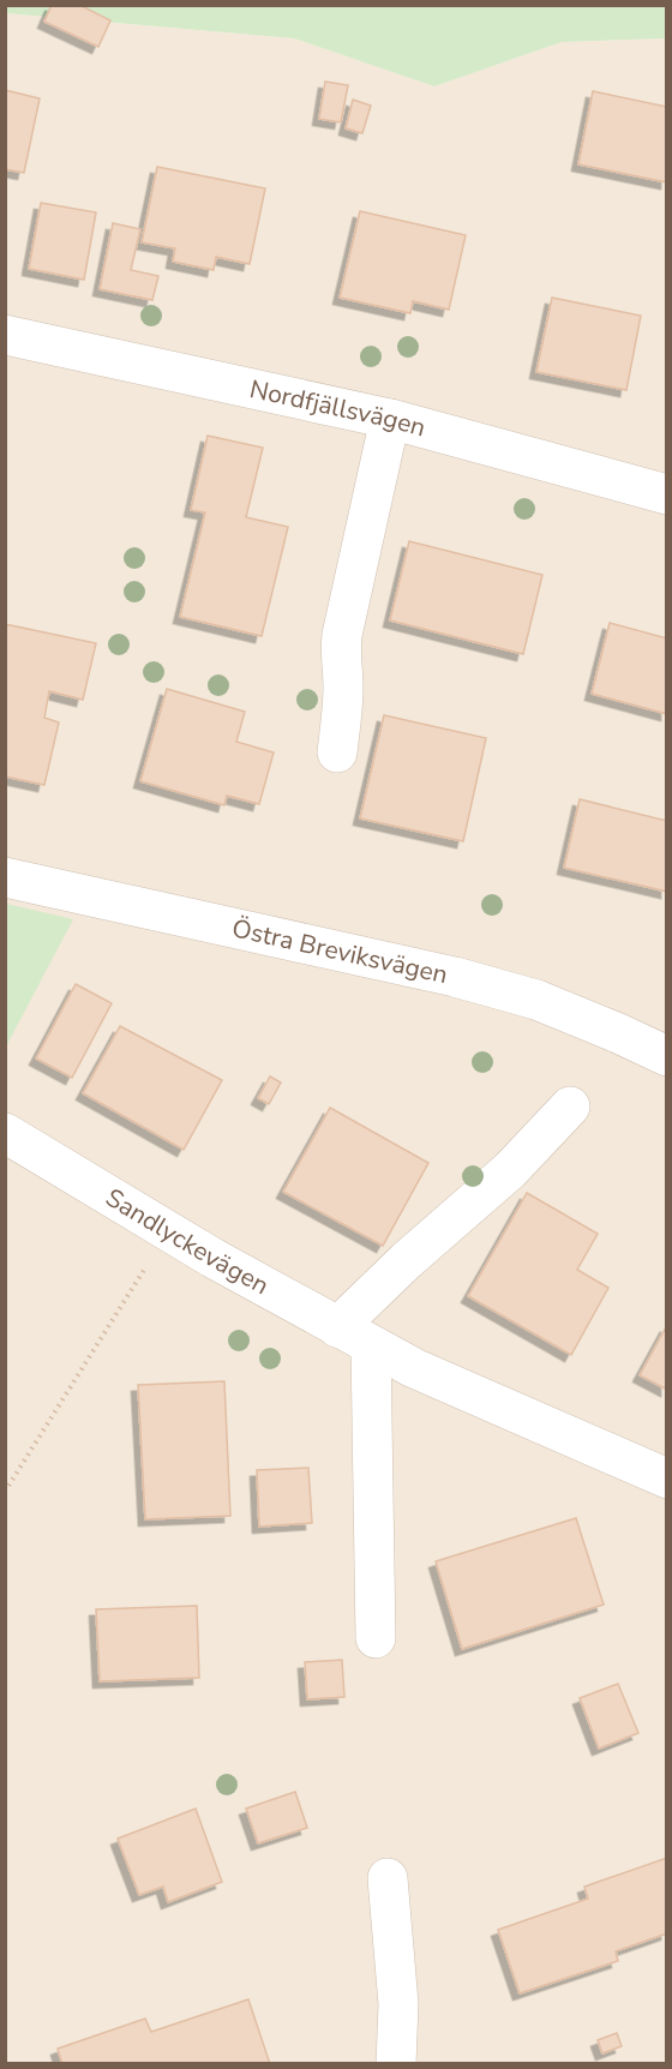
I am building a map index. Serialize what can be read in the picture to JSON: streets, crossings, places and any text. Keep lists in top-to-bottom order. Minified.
{"streets":{"street":["Nordfjällsvägen","Östra Breviksvägen","Sandlyckevägen"]}}
